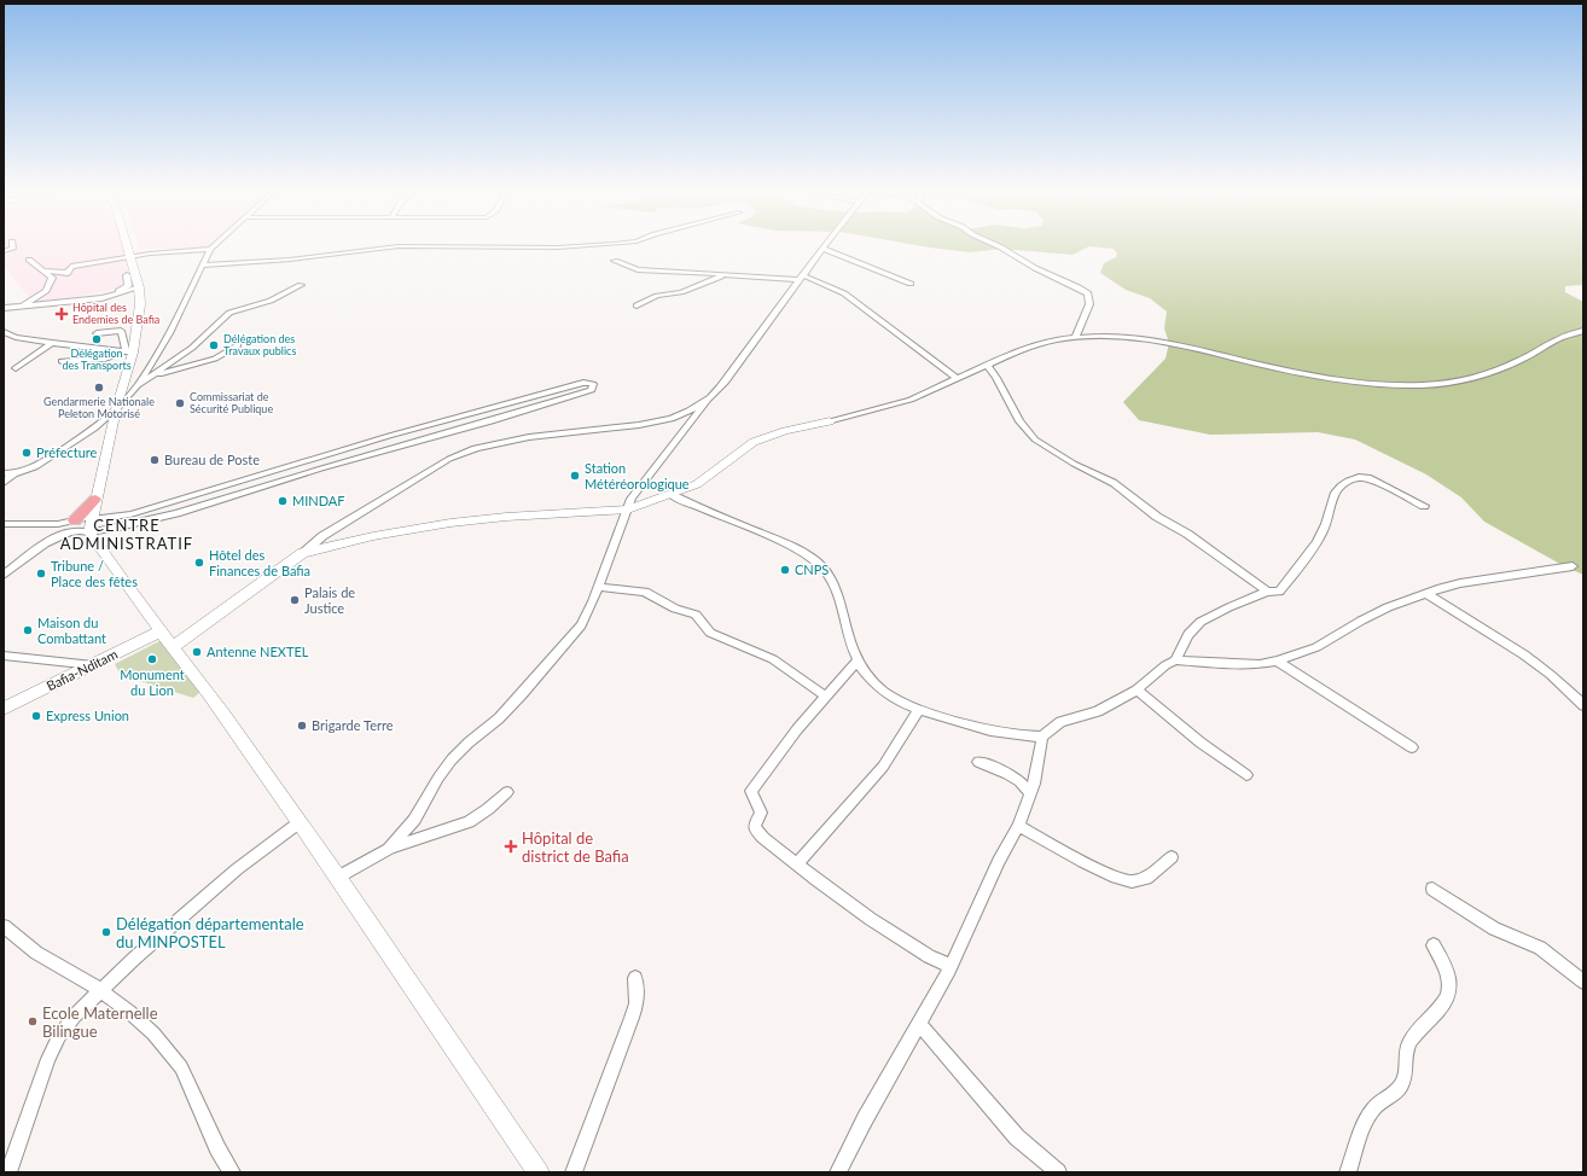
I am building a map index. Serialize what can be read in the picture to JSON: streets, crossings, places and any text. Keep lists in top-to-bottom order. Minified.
{"streets":{"main road":["Bafia-Nditam"]},"districts":["CENTRE ADMINISTRATIF"],"places":{"health":["Hôpital des Endemies de Bafia","Hôpital de district de Bafia"],"other":["Délégation des Transports","Délégation des Travaux publics","Gendarmerie Nationale Peleton Motorisé","Commissariat de Sécurité Publique","Préfecture","Bureau de Poste","Station Météréorologique","MINDAF","Hôtel des Finances de Bafia","CNPS","Tribune / Place des fêtes","Palais de Justice","Maison du Combattant","Antenne NEXTEL","Monument du Lion","Express Union","Brigarde Terre","Délégation départementale du MINPOSTEL","Ecole Maternelle Bilingue"]}}
